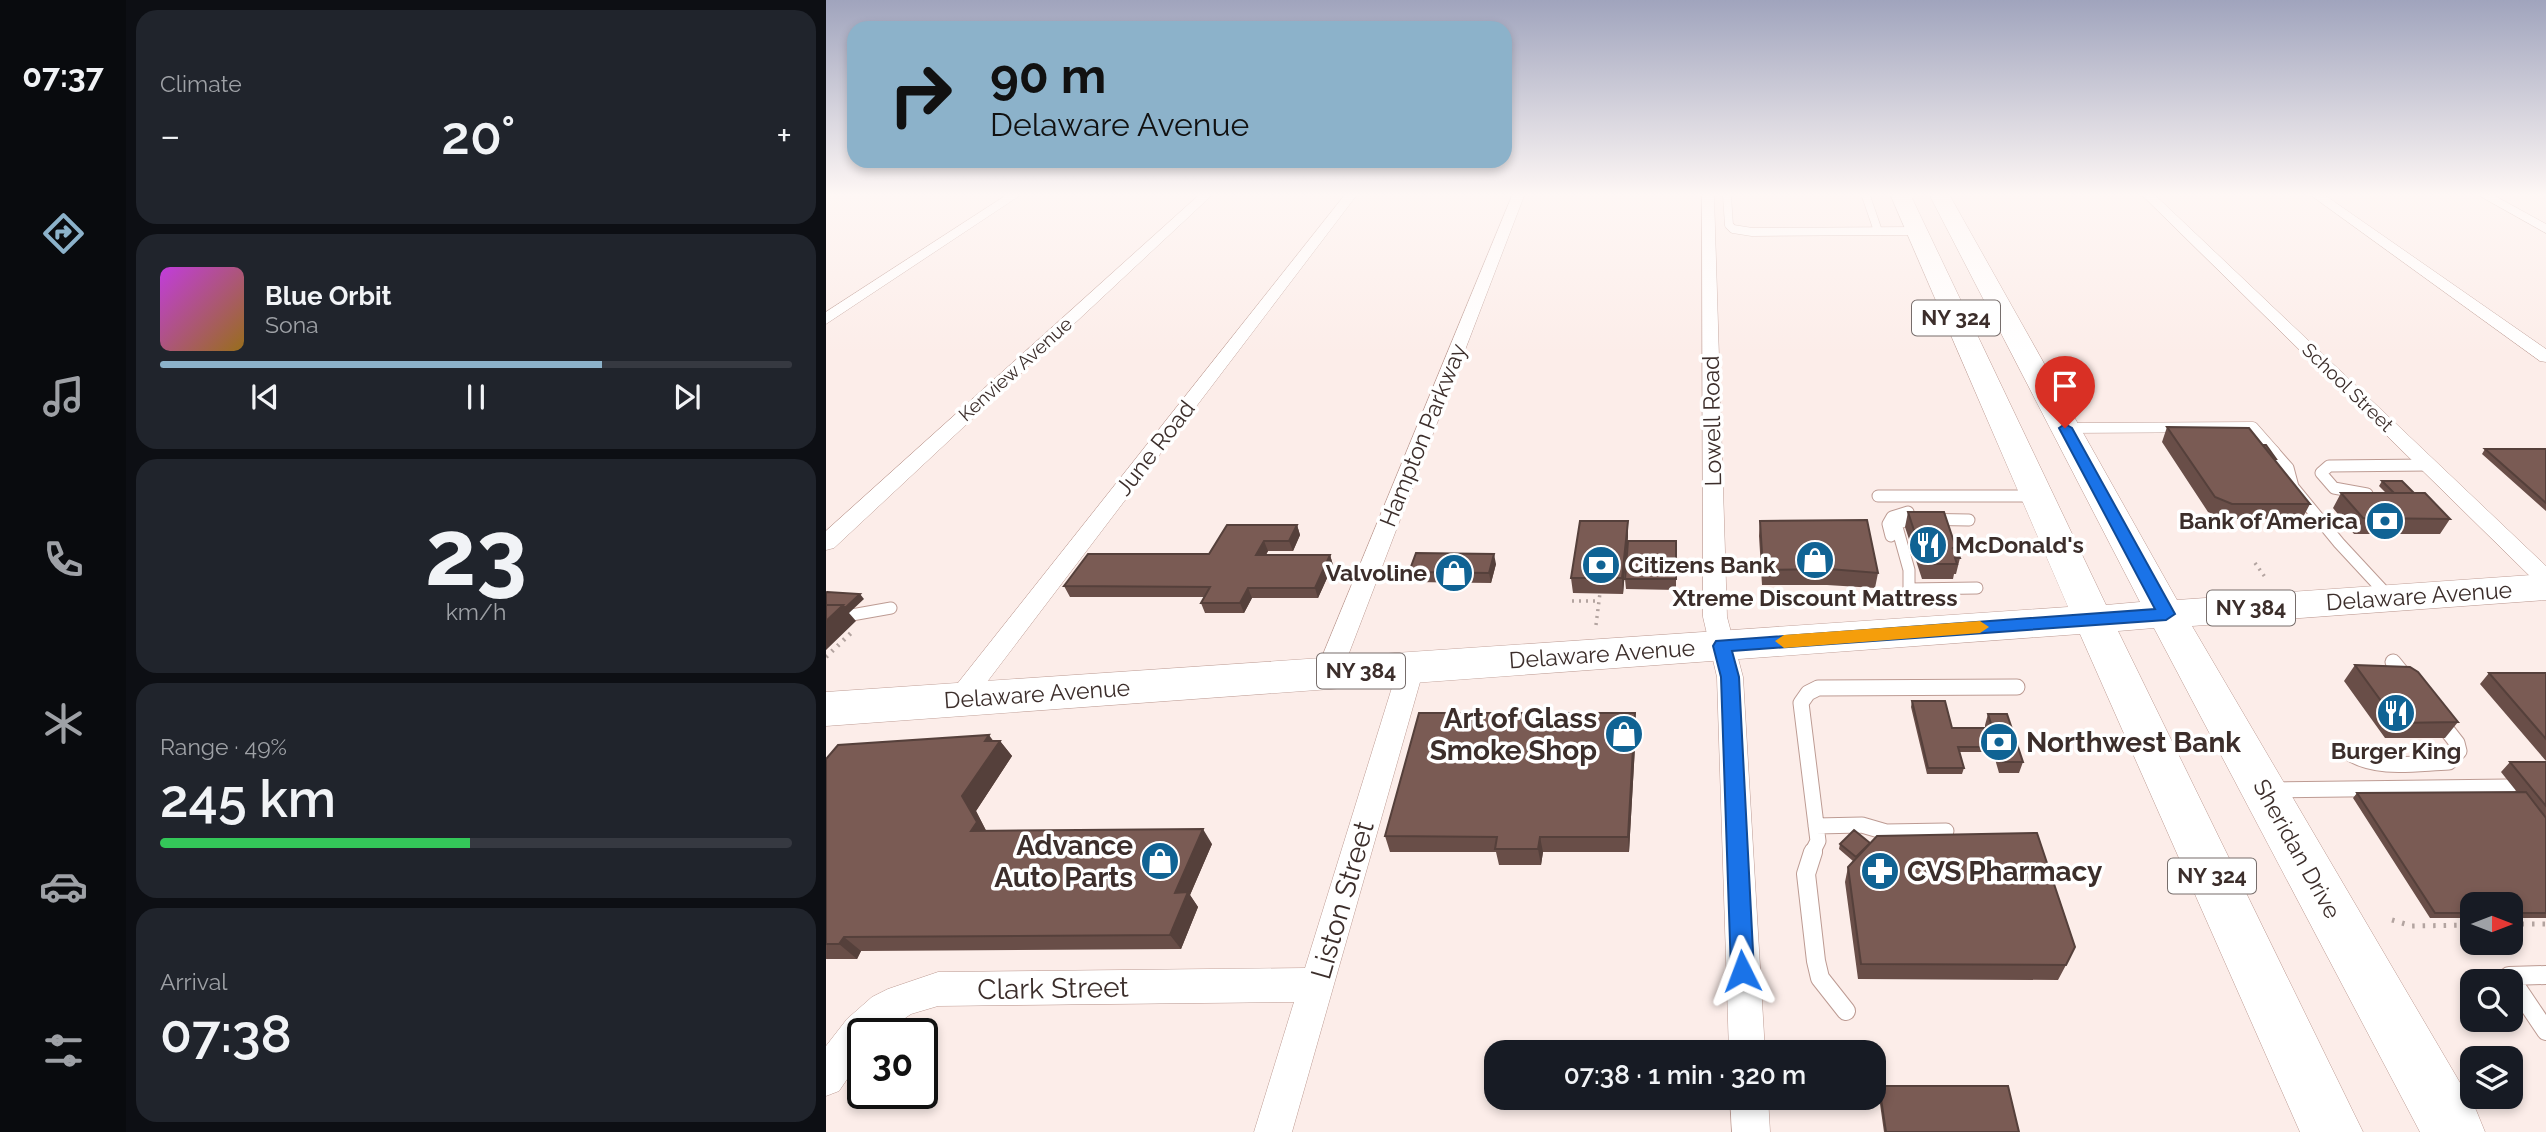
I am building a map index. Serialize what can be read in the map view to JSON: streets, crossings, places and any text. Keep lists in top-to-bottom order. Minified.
{"streets":{"main road":["NY 324","Delaware Avenue","NY 384","Sheridan Drive"],"street":["Kenview Avenue","School Street","Lowell Road","Hampton Parkway","June Road","Liston Street","Clark Street"]},"crossings":[["NY 324","Delaware Avenue"],["School Street","Delaware Avenue"],["Lowell Road","Delaware Avenue"],["Hampton Parkway","Delaware Avenue"],["June Road","Delaware Avenue"],["Delaware Avenue","Sheridan Drive"],["Delaware Avenue","Liston Street"],["Liston Street","Clark Street"]],"places":{"bank":["Bank of America","Citizens Bank","Northwest Bank"],"restaurant":["McDonald's","Burger King"],"shop":["Xtreme Discount Mattress","Valvoline","Art of Glass Smoke Shop","Advance Auto Parts"],"pharmacy":["CVS Pharmacy"]},"north":"right","page":{"tabs":"07:37","tile":["Climate",["23","km/h"],["Range · 49%","245 km"],["Arrival","07:38"]],"turn":["90 m","Delaware Avenue"],"heat":["−","20°","+"],"song":["Blue Orbit","Sona"],"limit":"30","trip":"07:38 · 1 min · 320 m"}}
